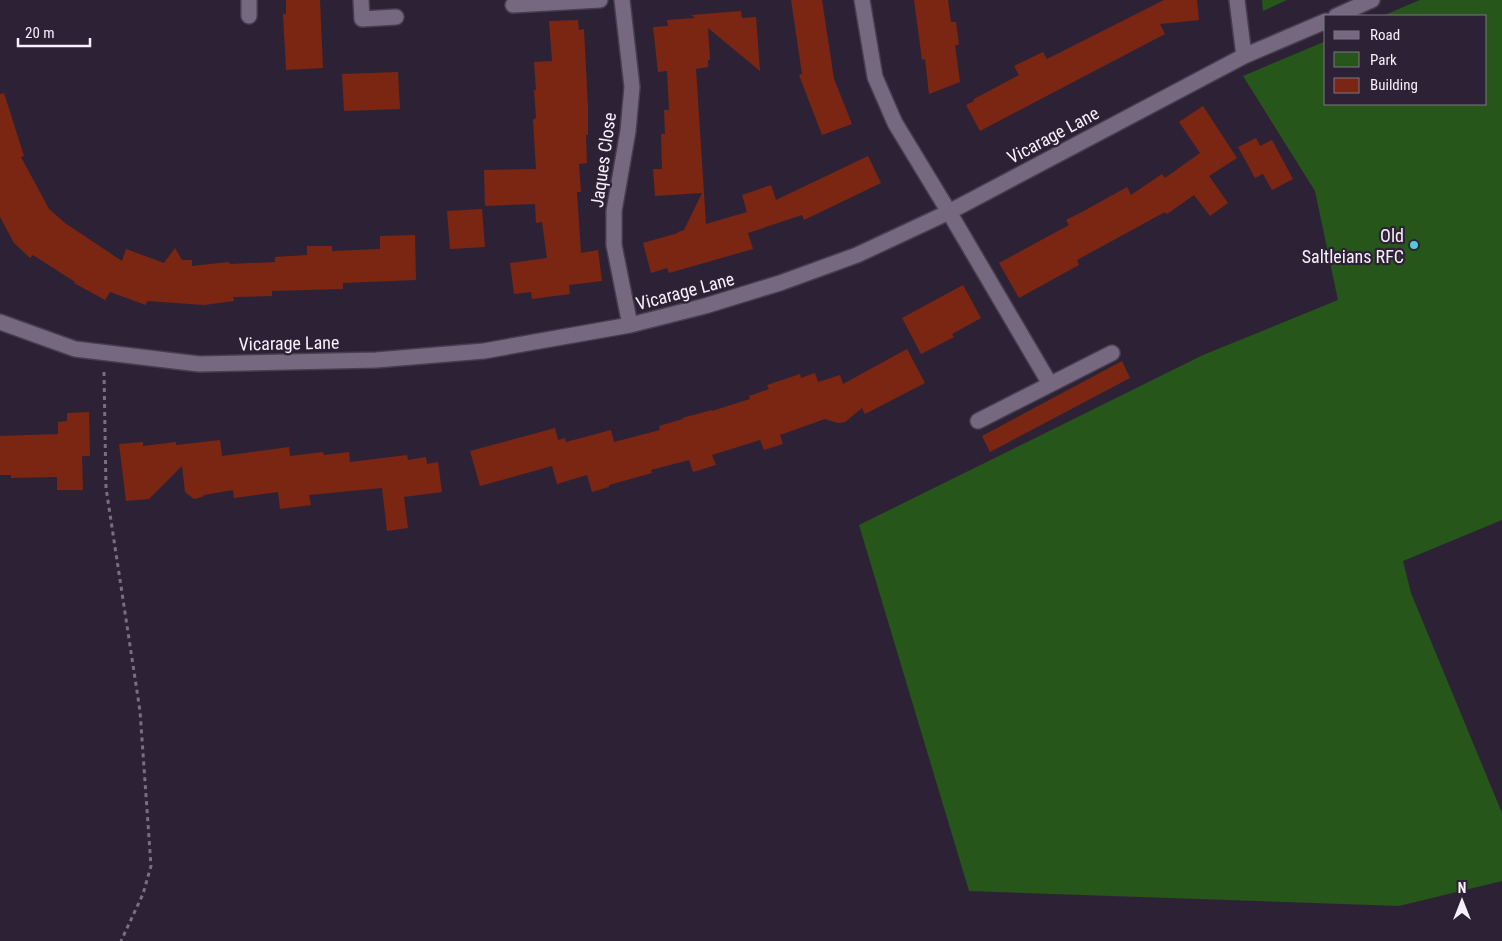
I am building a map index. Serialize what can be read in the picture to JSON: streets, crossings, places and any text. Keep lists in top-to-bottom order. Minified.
{"streets":{"street":["Vicarage Lane","Jaques Close"]},"crossings":[["Vicarage Lane","Jaques Close"]],"places":["Old Saltleians RFC"],"legend":["Road","Park","Building"],"scale_bar":"20 m","north":"top"}
